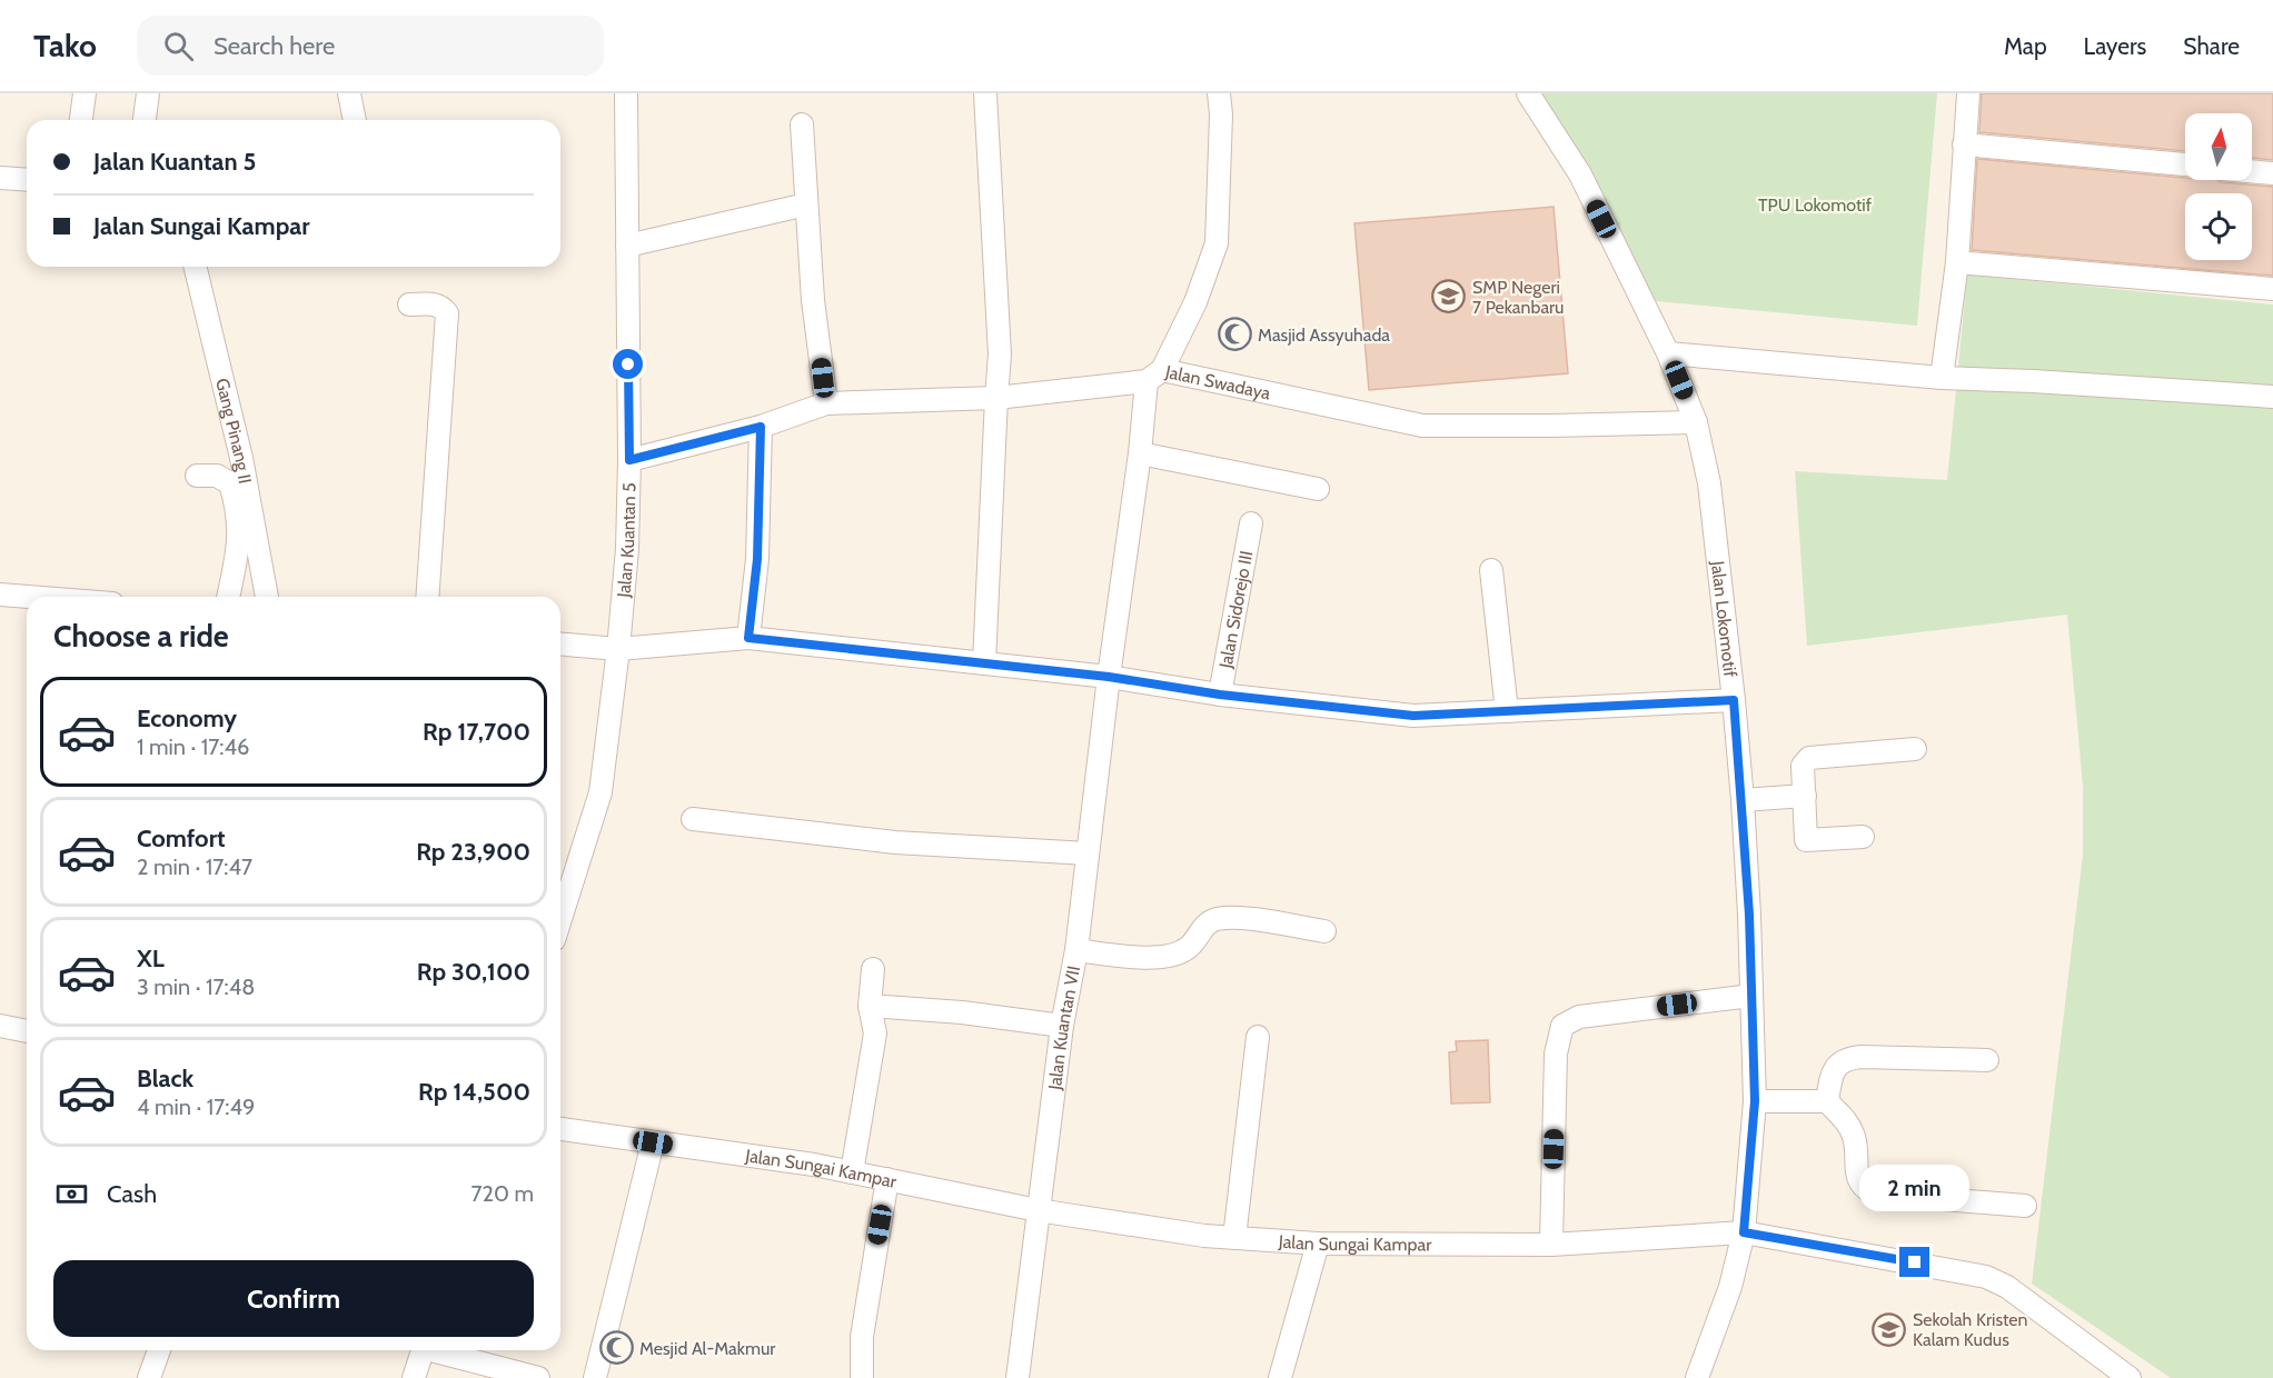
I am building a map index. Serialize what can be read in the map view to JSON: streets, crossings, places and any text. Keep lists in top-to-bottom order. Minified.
{"streets":{"street":["Jalan Swadaya","Gang Pinang II","Jalan Kuantan 5","Jalan Sidorejo III","Jalan Lokomotif","Jalan Kuantan VII","Jalan Sungai Kampar"]},"crossings":[["Jalan Swadaya","Jalan Kuantan 5"],["Jalan Swadaya","Jalan Lokomotif"],["Jalan Swadaya","Jalan Kuantan VII"],["Jalan Lokomotif","Jalan Sungai Kampar"],["Jalan Kuantan VII","Jalan Sungai Kampar"]],"parks":["TPU Lokomotif"],"places":{"school or university":["SMP Negeri 7 Pekanbaru","Sekolah Kristen Kalam Kudus"],"mosque":["Masjid Assyuhada","Mesjid Al-Makmur"]},"north":"top","page":{"header":"Tako","search":"Search here","nav":["Map","Layers","Share"],"banner":["Jalan Kuantan 5","Jalan Sungai Kampar"],"heading":"Choose a ride","list":[{"name":"Economy","note":"1 min · 17:46","value":"Rp 17,700"},{"name":"Comfort","note":"2 min · 17:47","value":"Rp 23,900"},{"name":"XL","note":"3 min · 17:48","value":"Rp 30,100"},{"name":"Black","note":"4 min · 17:49","value":"Rp 14,500"}],"pay":["Cash","720 m"],"bubble":"2 min","buttons":"Confirm"}}
